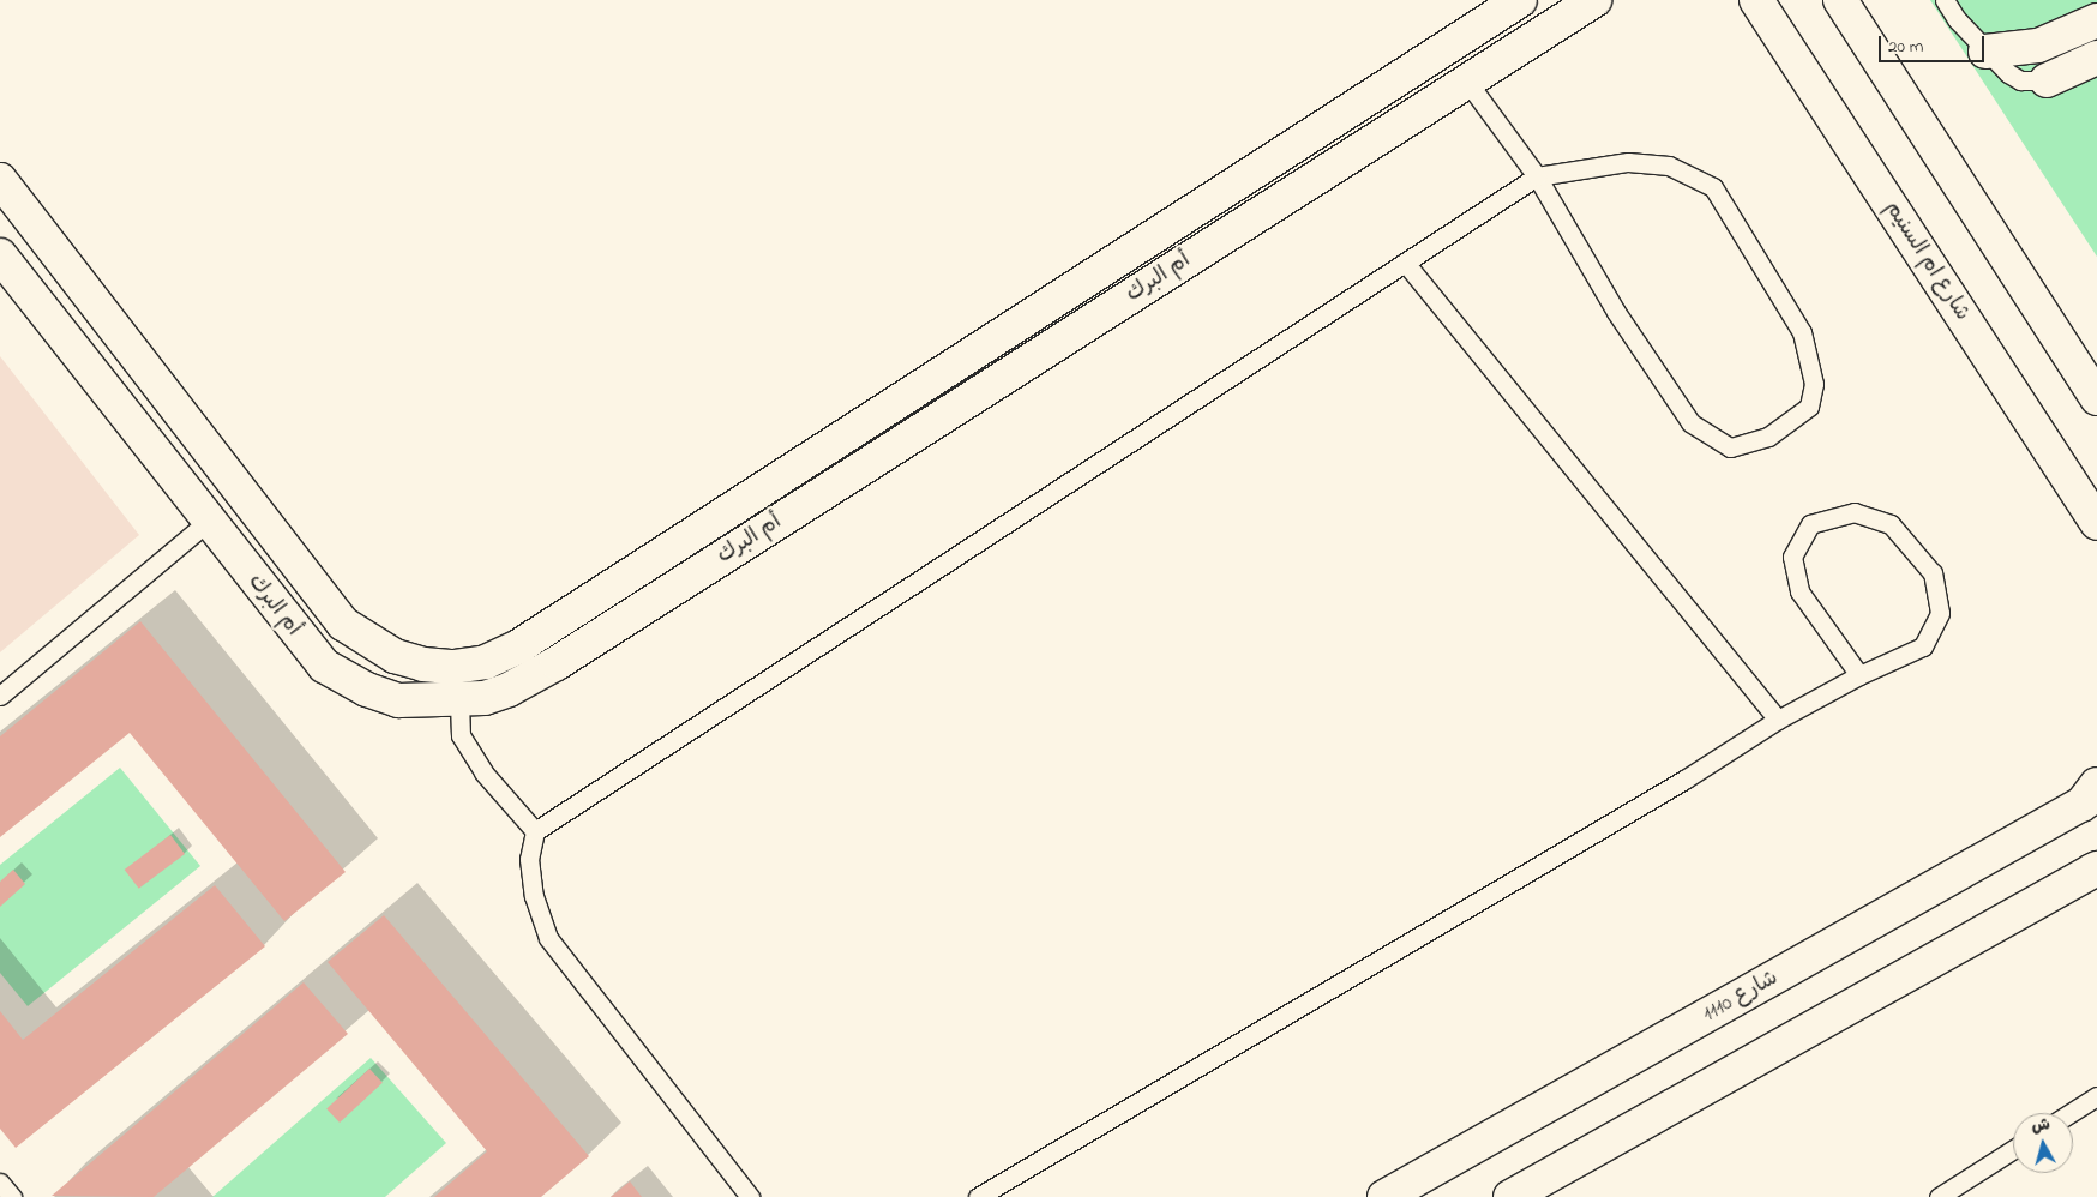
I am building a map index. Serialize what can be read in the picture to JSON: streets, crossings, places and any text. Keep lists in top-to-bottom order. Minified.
{"streets":{"street":["شارع ام السنيم","أم البرك","شارع 1110"]},"scale_bar":"20 m","north":"top"}
